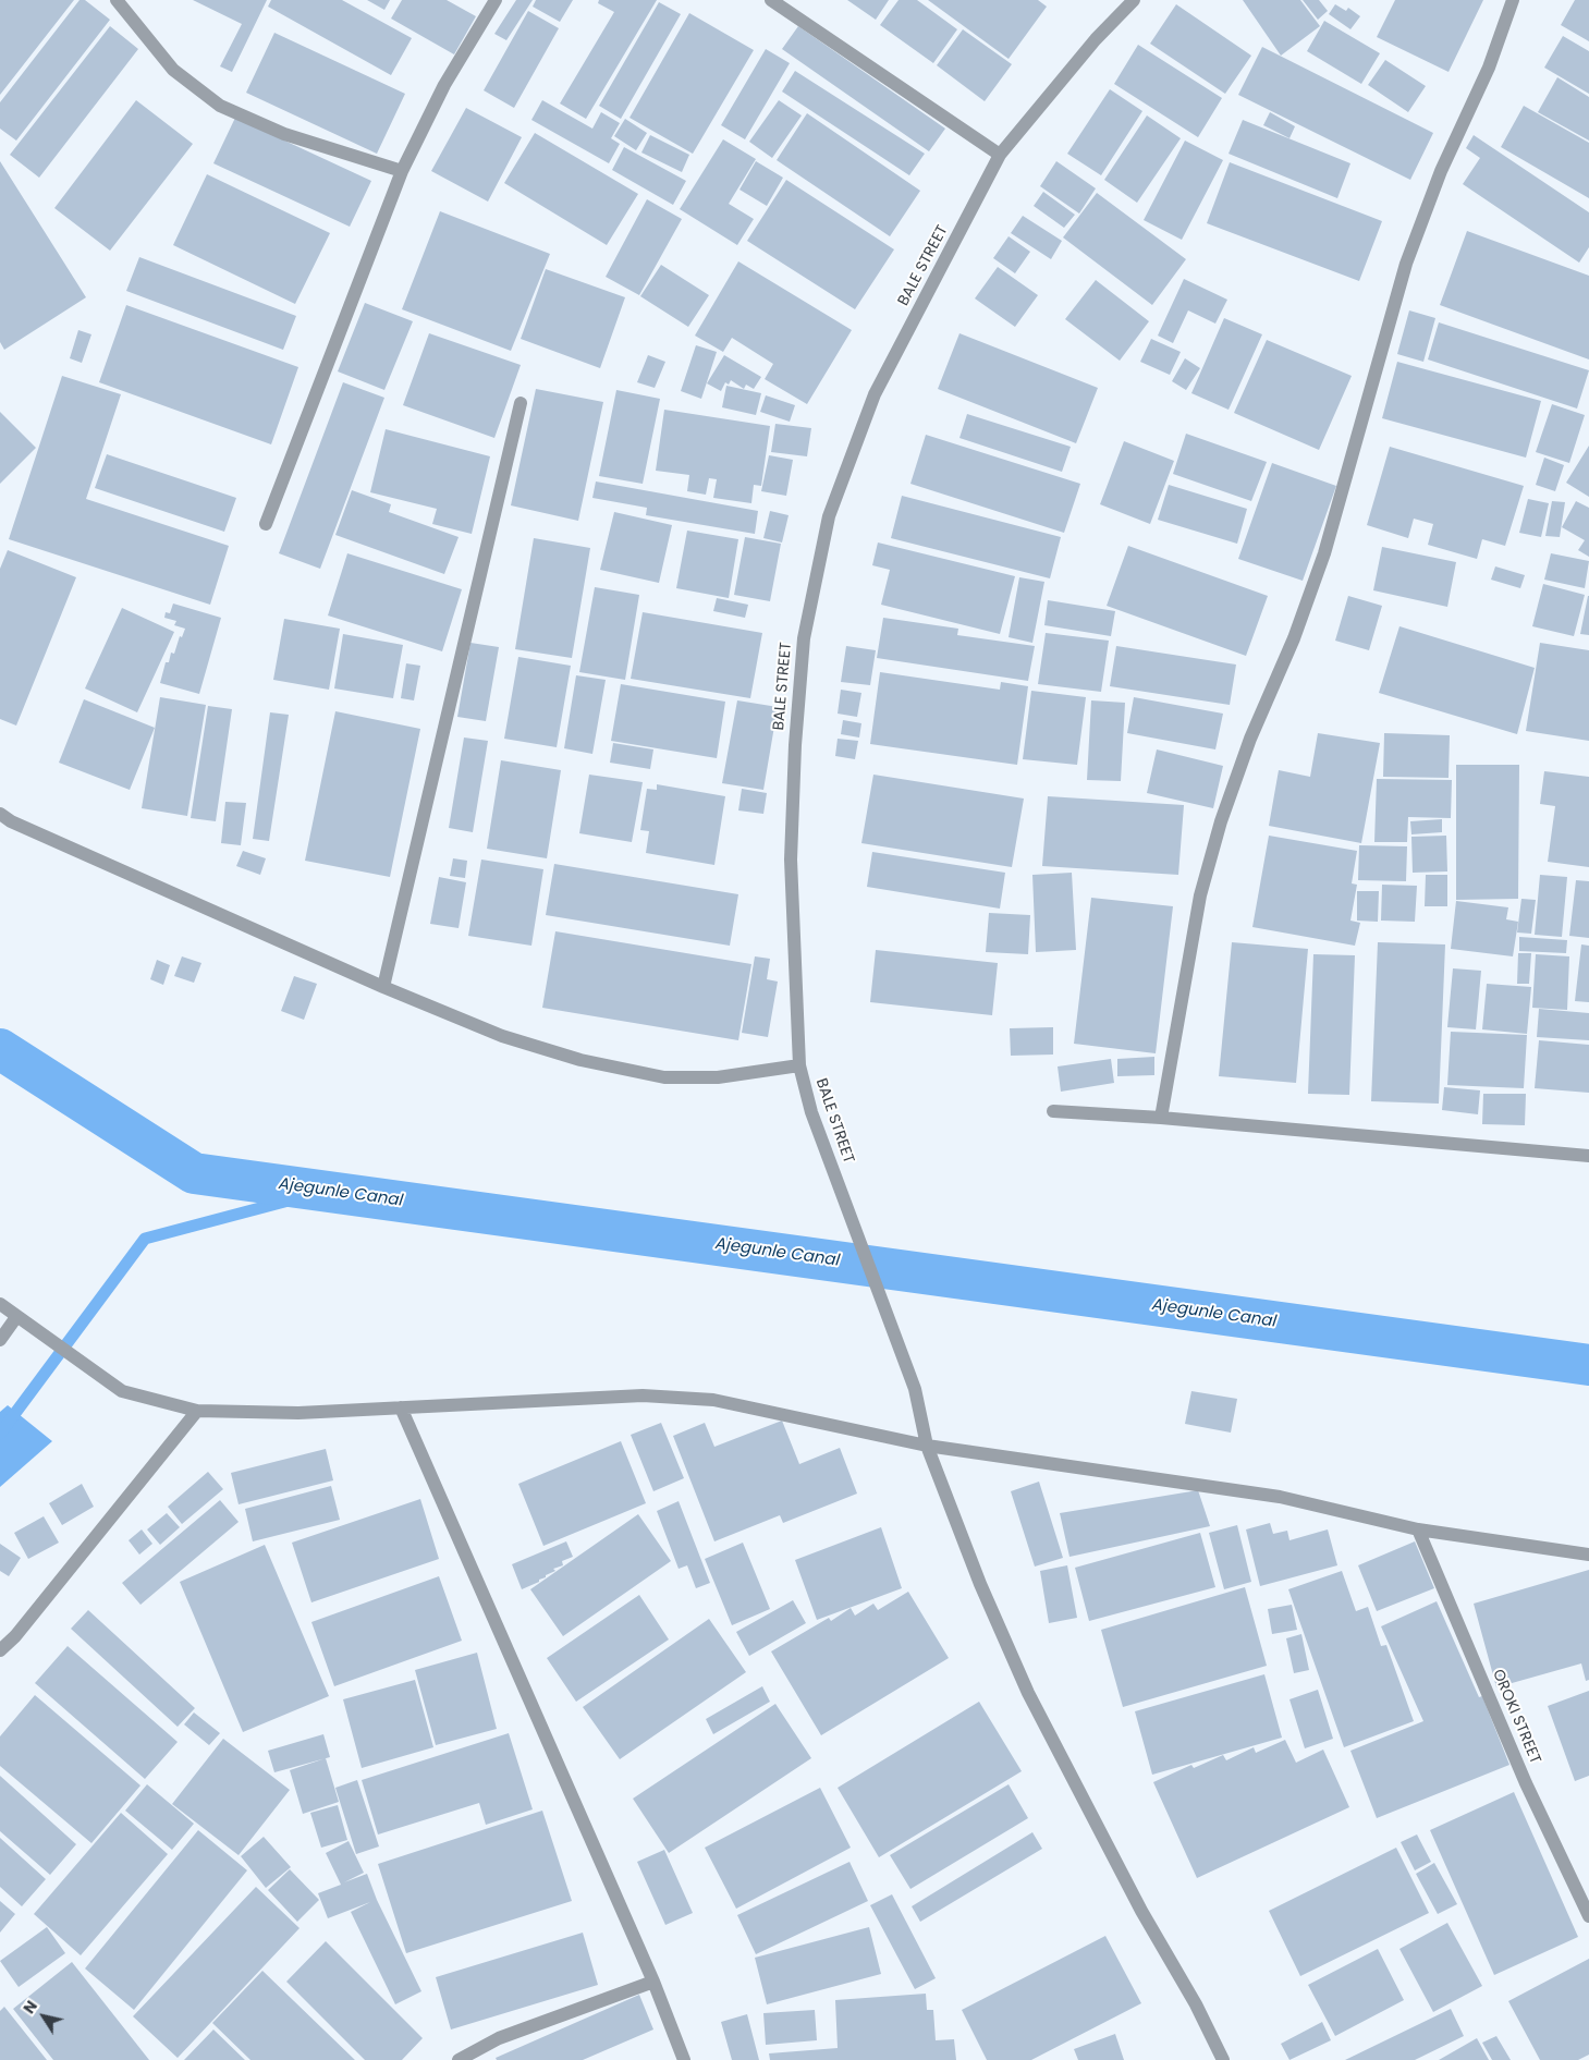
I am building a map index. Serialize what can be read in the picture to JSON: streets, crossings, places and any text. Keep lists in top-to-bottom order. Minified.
{"streets":{"street":["BALE STREET","OROKI STREET"]},"water":["Ajegunle Canal"],"north":"top left"}
